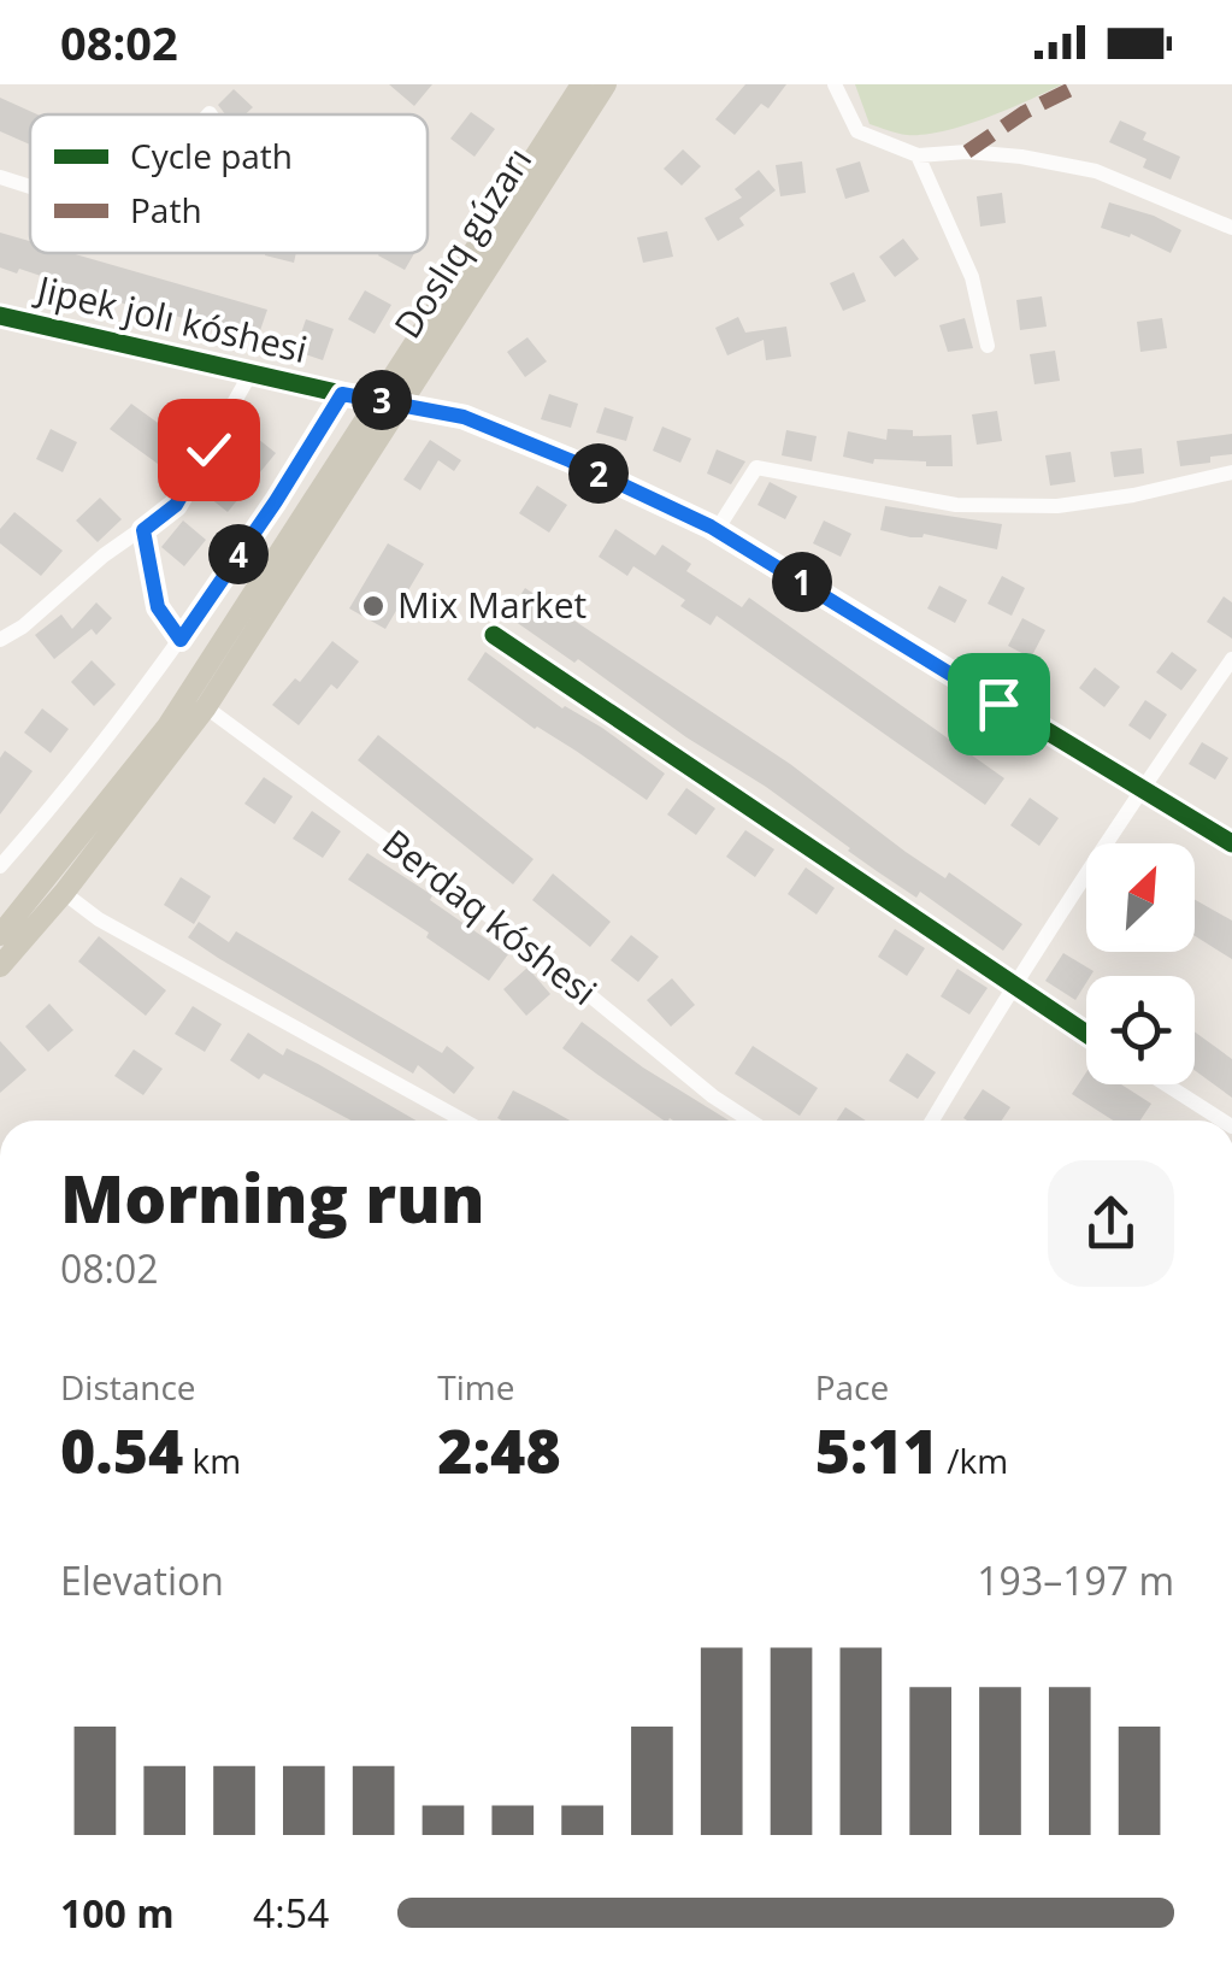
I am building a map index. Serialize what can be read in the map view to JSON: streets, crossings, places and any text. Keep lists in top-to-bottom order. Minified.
{"streets":{"main road":["Doslıq gúzarı"],"street":["Jipek jolı kóshesi","Berdaq kóshesi"]},"crossings":[["Doslıq gúzarı","Jipek jolı kóshesi"],["Doslıq gúzarı","Berdaq kóshesi"]],"places":["Mix Market"],"legend":["Cycle path","Path"],"north":"top right","page":{"status":"08:02","pins":["3","2","4","1"],"heading":["Morning run","08:02"],"stats":[["Distance","0.54 km"],["Time","2:48"],["Pace","5:11 /km"]],"chart":["Elevation","193–197 m"],"list":[{"name":"100 m","note":"4:54"}]}}
